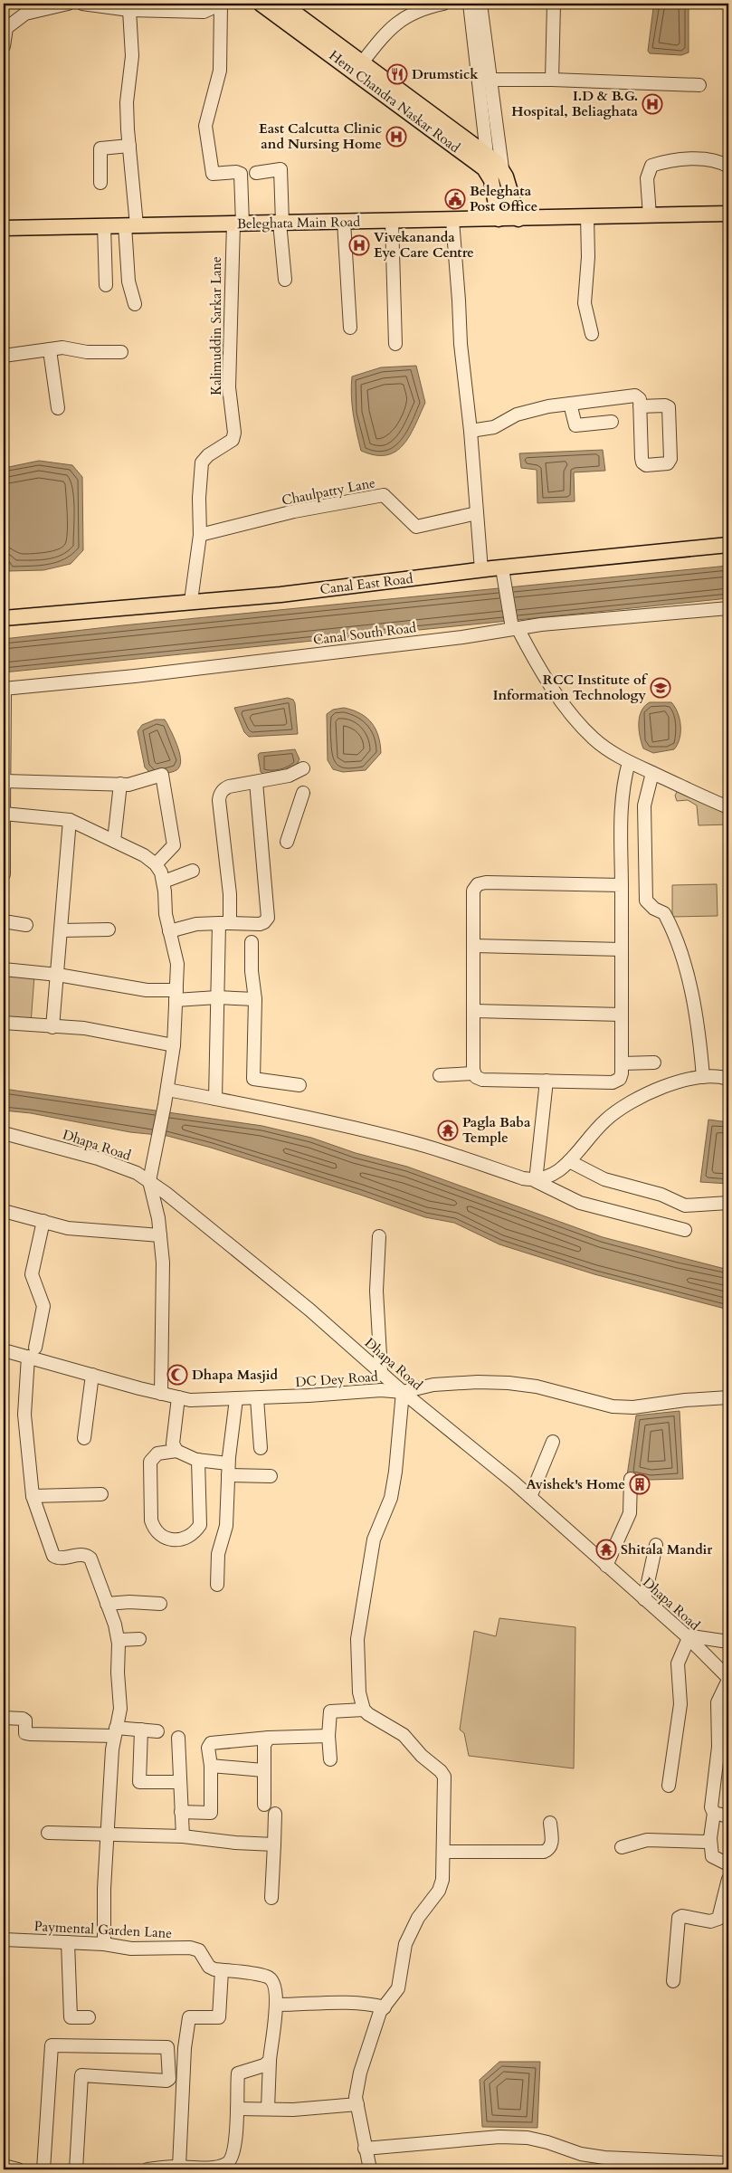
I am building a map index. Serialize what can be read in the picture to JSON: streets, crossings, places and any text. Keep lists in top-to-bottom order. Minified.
{"streets":{"main road":["Hem Chandra Naskar Road","Beleghata Main Road","Canal East Road"],"street":["Kalimuddin Sarkar Lane","Chaulpatty Lane","Canal South Road","Dhapa Road","DC Dey Road","Paymental Garden Lane"]},"crossings":[["Hem Chandra Naskar Road","Beleghata Main Road"],["Beleghata Main Road","Kalimuddin Sarkar Lane"],["Kalimuddin Sarkar Lane","Chaulpatty Lane"],["Kalimuddin Sarkar Lane","Canal East Road"],["Dhapa Road","DC Dey Road"]],"places":{"restaurant":["Drumstick"],"hospital":["I.D & B.G. Hospital, Beliaghata","East Calcutta Clinic and Nursing Home","Vivekananda Eye Care Centre"],"public building":["Beleghata Post Office"],"school or university":["RCC Institute of Information Technology"],"temple":["Pagla Baba Temple","Shitala Mandir"],"mosque":["Dhapa Masjid"],"building":["Avishek's Home"]}}
